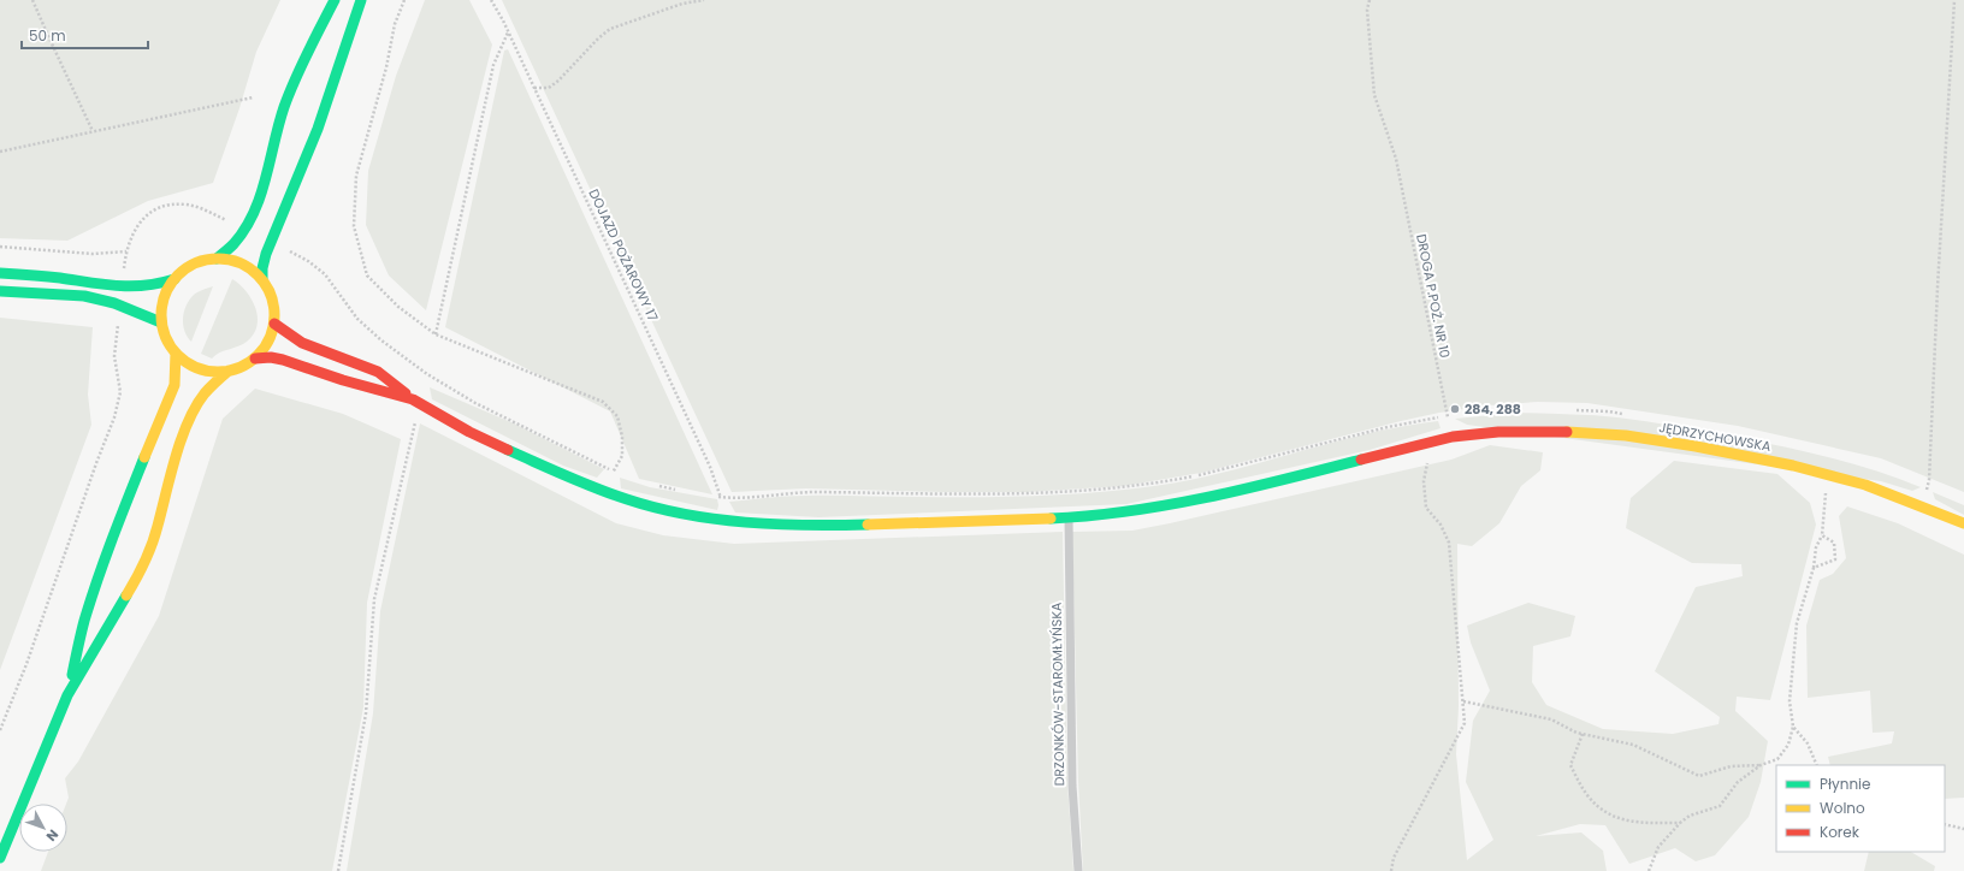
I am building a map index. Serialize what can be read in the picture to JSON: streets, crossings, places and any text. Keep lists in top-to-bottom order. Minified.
{"streets":{"main road":["JĘDRZYCHOWSKA"],"lane":["DRZONKÓW-STAROMŁYŃSKA"],"path":["DOJAZD POŻAROWY 17","DROGA P.POŻ. NR 10"]},"crossings":[["DOJAZD POŻAROWY 17","JĘDRZYCHOWSKA"],["DROGA P.POŻ. NR 10","JĘDRZYCHOWSKA"],["JĘDRZYCHOWSKA","DRZONKÓW-STAROMŁYŃSKA"]],"places":["284, 288"],"legend":["Płynnie","Wolno","Korek"],"scale_bar":"50 m","north":"bottom right"}
